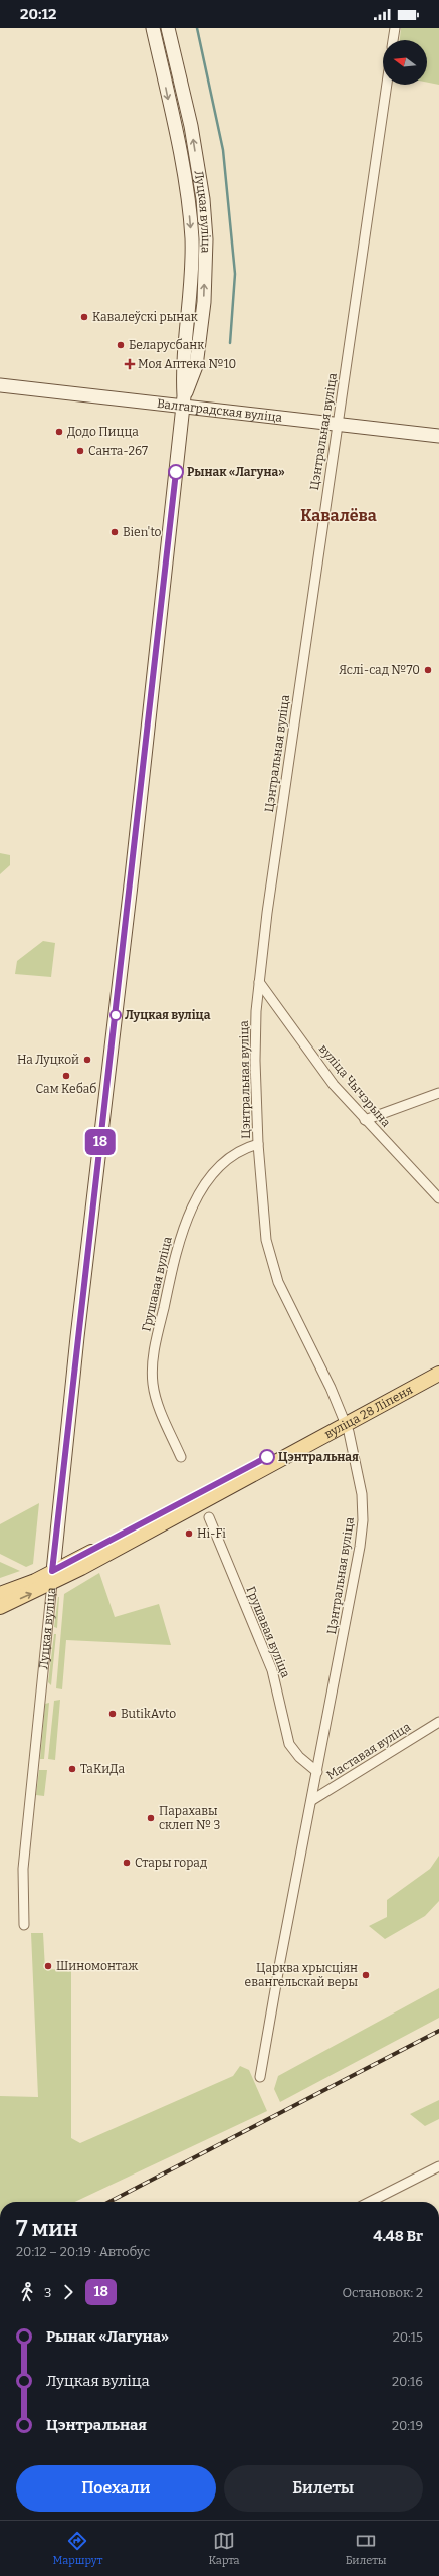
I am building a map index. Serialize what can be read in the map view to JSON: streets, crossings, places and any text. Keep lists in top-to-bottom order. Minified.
{"streets":{"main road":["Луцкая вуліца","Валгаградская вуліца","вуліца 28 Ліпеня"],"street":["Цэнтральная вуліца","вуліца Чычэрына","Грушавая вуліца","Маставая вуліца"]},"crossings":[["Луцкая вуліца","Валгаградская вуліца"],["Луцкая вуліца","вуліца 28 Ліпеня"],["Валгаградская вуліца","Цэнтральная вуліца"],["Цэнтральная вуліца","вуліца Чычэрына"],["Цэнтральная вуліца","Грушавая вуліца"],["Цэнтральная вуліца","вуліца 28 Ліпеня"],["Цэнтральная вуліца","Маставая вуліца"]],"districts":["Кавалёва"],"places":{"other":["Кавалеўскі рынак","Беларусбанк","Додо Пицца","Санта-267","Рынак «Лагуна»","Bien'to","Яслі-сад №70","Луцкая вуліца","На Луцкой","Сам Кебаб","Цэнтральная","Hi-Fi","ButikAvto","ТаКиДа","Парахавы склеп № 3","Стары горад","Шиномонтаж","Царква хрысціян евангельскай веры"],"health":["Моя Аптека №10"]},"lines":["bus line 18"],"north":"left","page":{"status":"20:12","on_map":"18","heading":["7 мин","20:12 – 20:19 · Автобус","4.48 Br"],"legs":["3","18","Остановок: 2"],"list":[{"name":"Рынак «Лагуна»","value":"20:15"},{"name":"Луцкая вуліца","value":"20:16"},{"name":"Цэнтральная","value":"20:19"}],"buttons":["Поехали","Билеты"],"tabs":["Маршрут","Карта","Билеты"]}}
